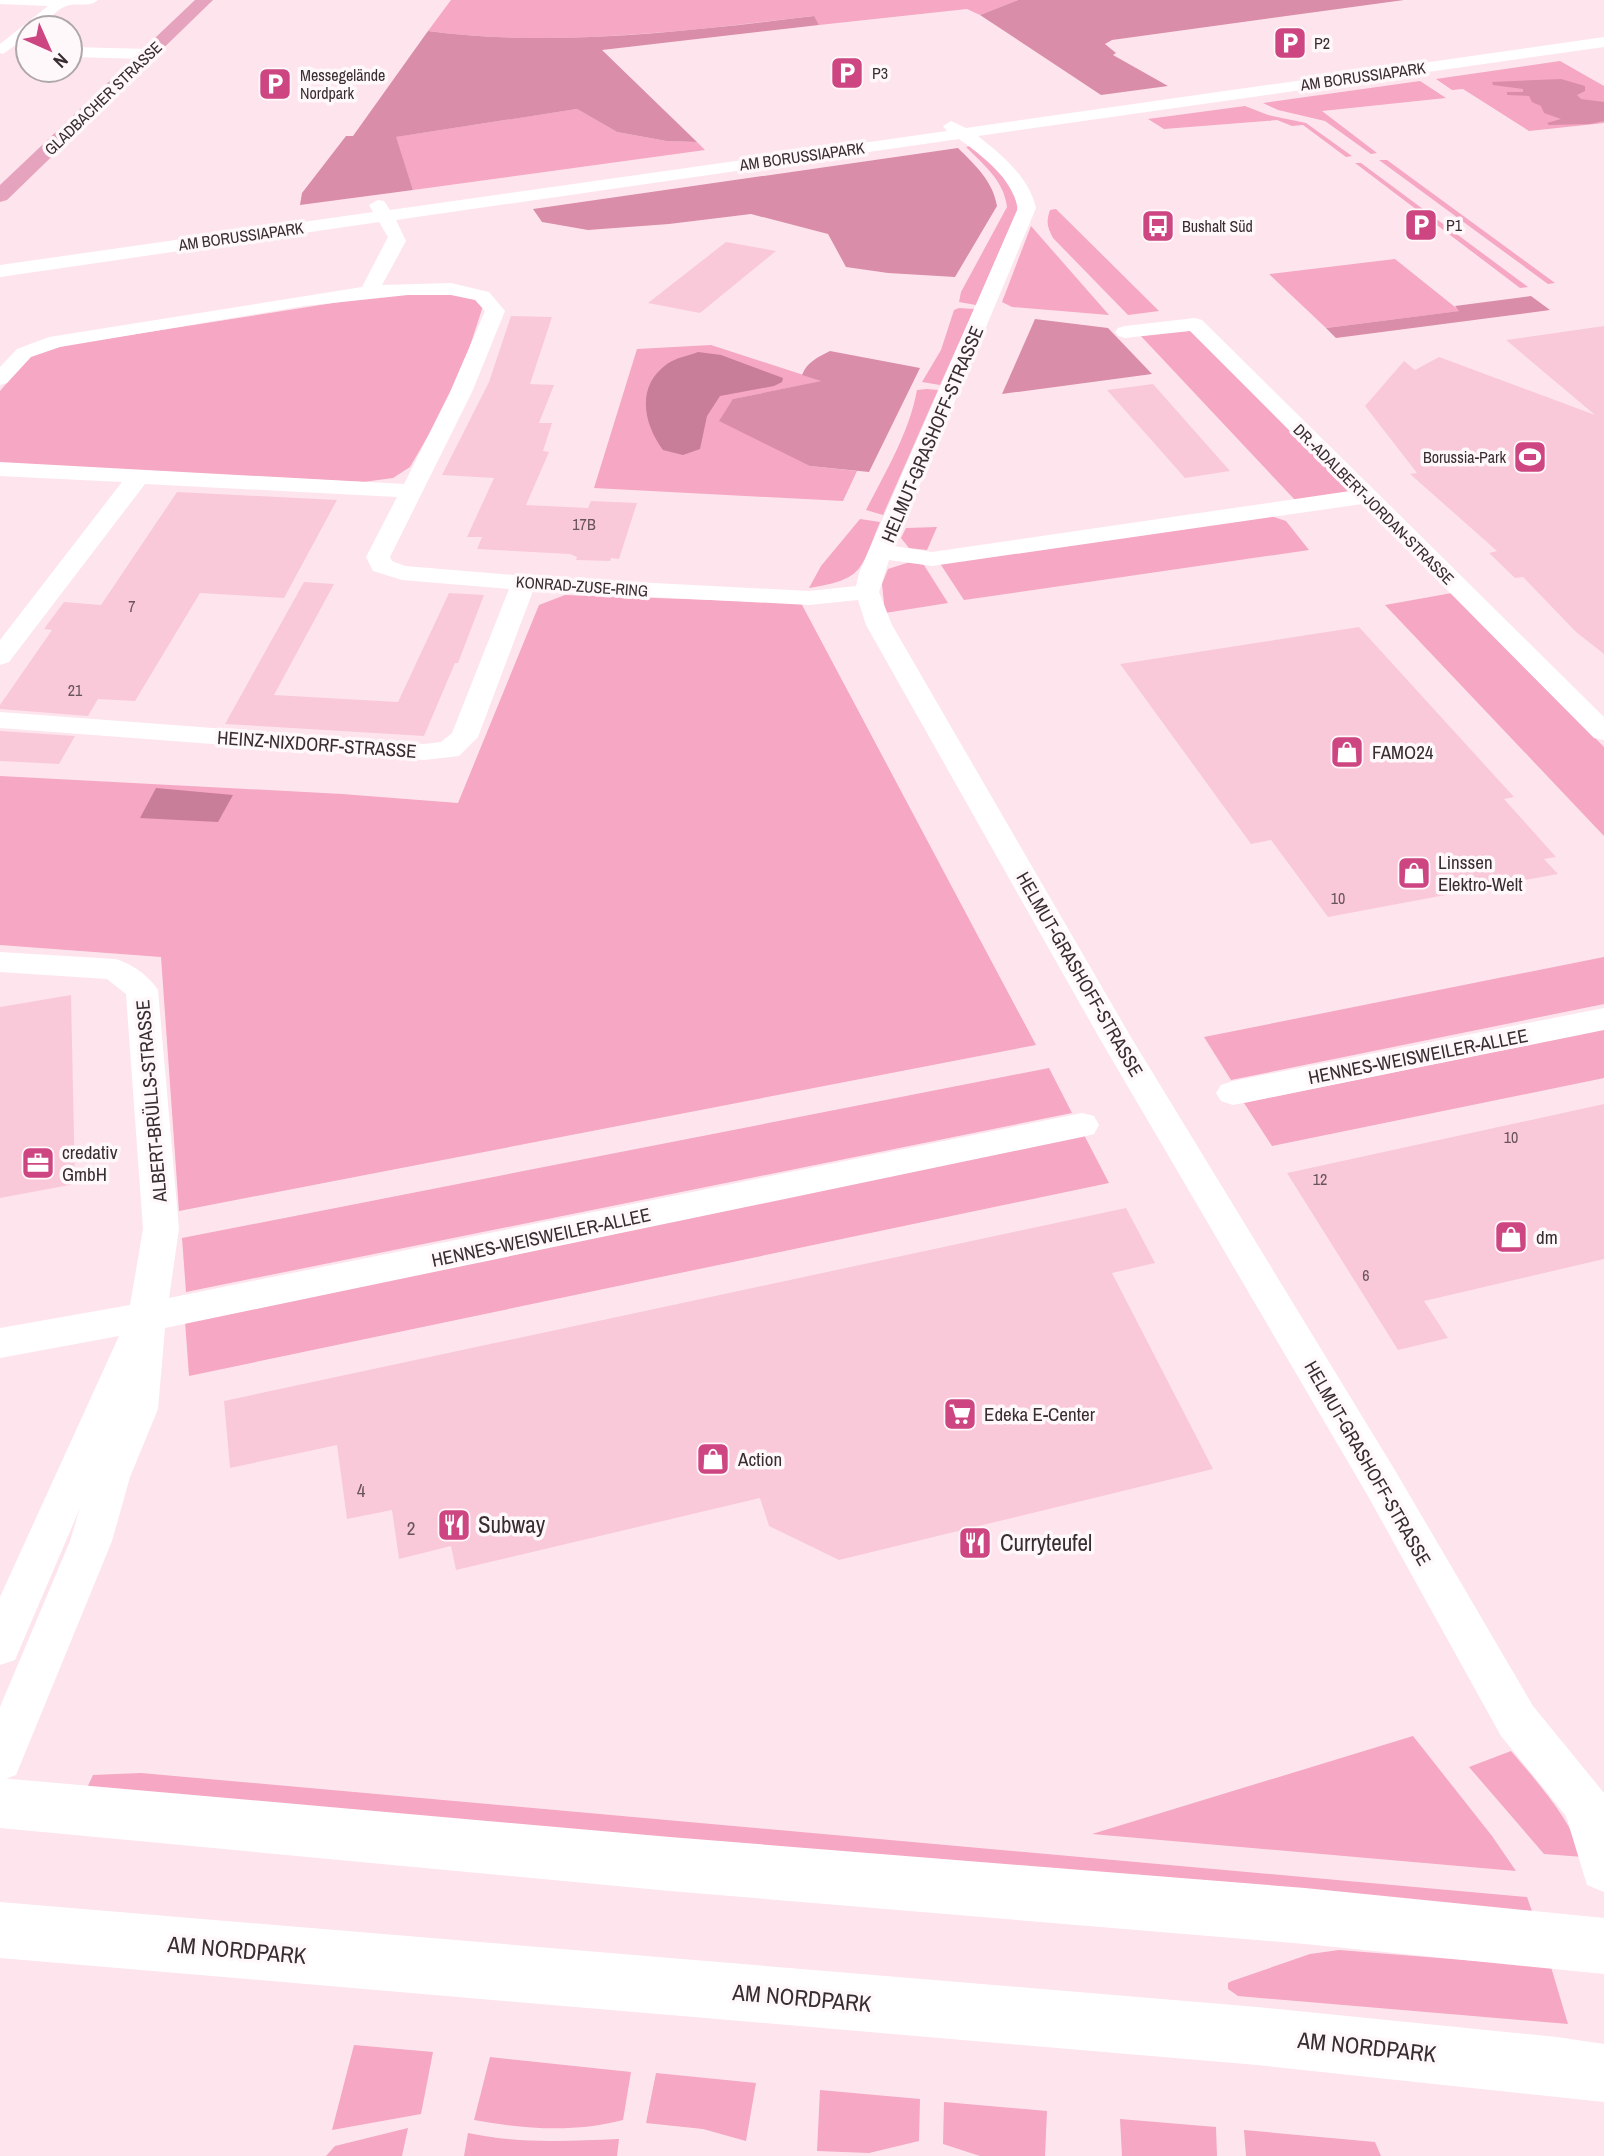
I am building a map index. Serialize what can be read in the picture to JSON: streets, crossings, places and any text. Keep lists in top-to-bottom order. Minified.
{"streets":{"main road":["GLADBACHER STRASSE"],"street":["AM BORUSSIAPARK","HELMUT-GRASHOFF-STRASSE","DR.-ADALBERT-JORDAN-STRASSE","KONRAD-ZUSE-RING","HEINZ-NIXDORF-STRASSE","HENNES-WEISWEILER-ALLEE","ALBERT-BRÜLLS-STRASSE","AM NORDPARK"]},"crossings":[["AM BORUSSIAPARK","HELMUT-GRASHOFF-STRASSE"],["HELMUT-GRASHOFF-STRASSE","KONRAD-ZUSE-RING"],["KONRAD-ZUSE-RING","HEINZ-NIXDORF-STRASSE"],["HENNES-WEISWEILER-ALLEE","ALBERT-BRÜLLS-STRASSE"]],"places":{"parking":["P2","P3","Messegelände Nordpark","P1"],"bus stop":["Bushalt Süd"],"sports":["Borussia-Park"],"shop":["FAMO24","Linssen Elektro-Welt","dm","Action"],"office":["credativ GmbH"],"supermarket":["Edeka E-Center"],"restaurant":["Subway","Curryteufel"]},"house_numbers":["17B","7","21","10","10","12","6","4","2"],"north":"bottom right"}
